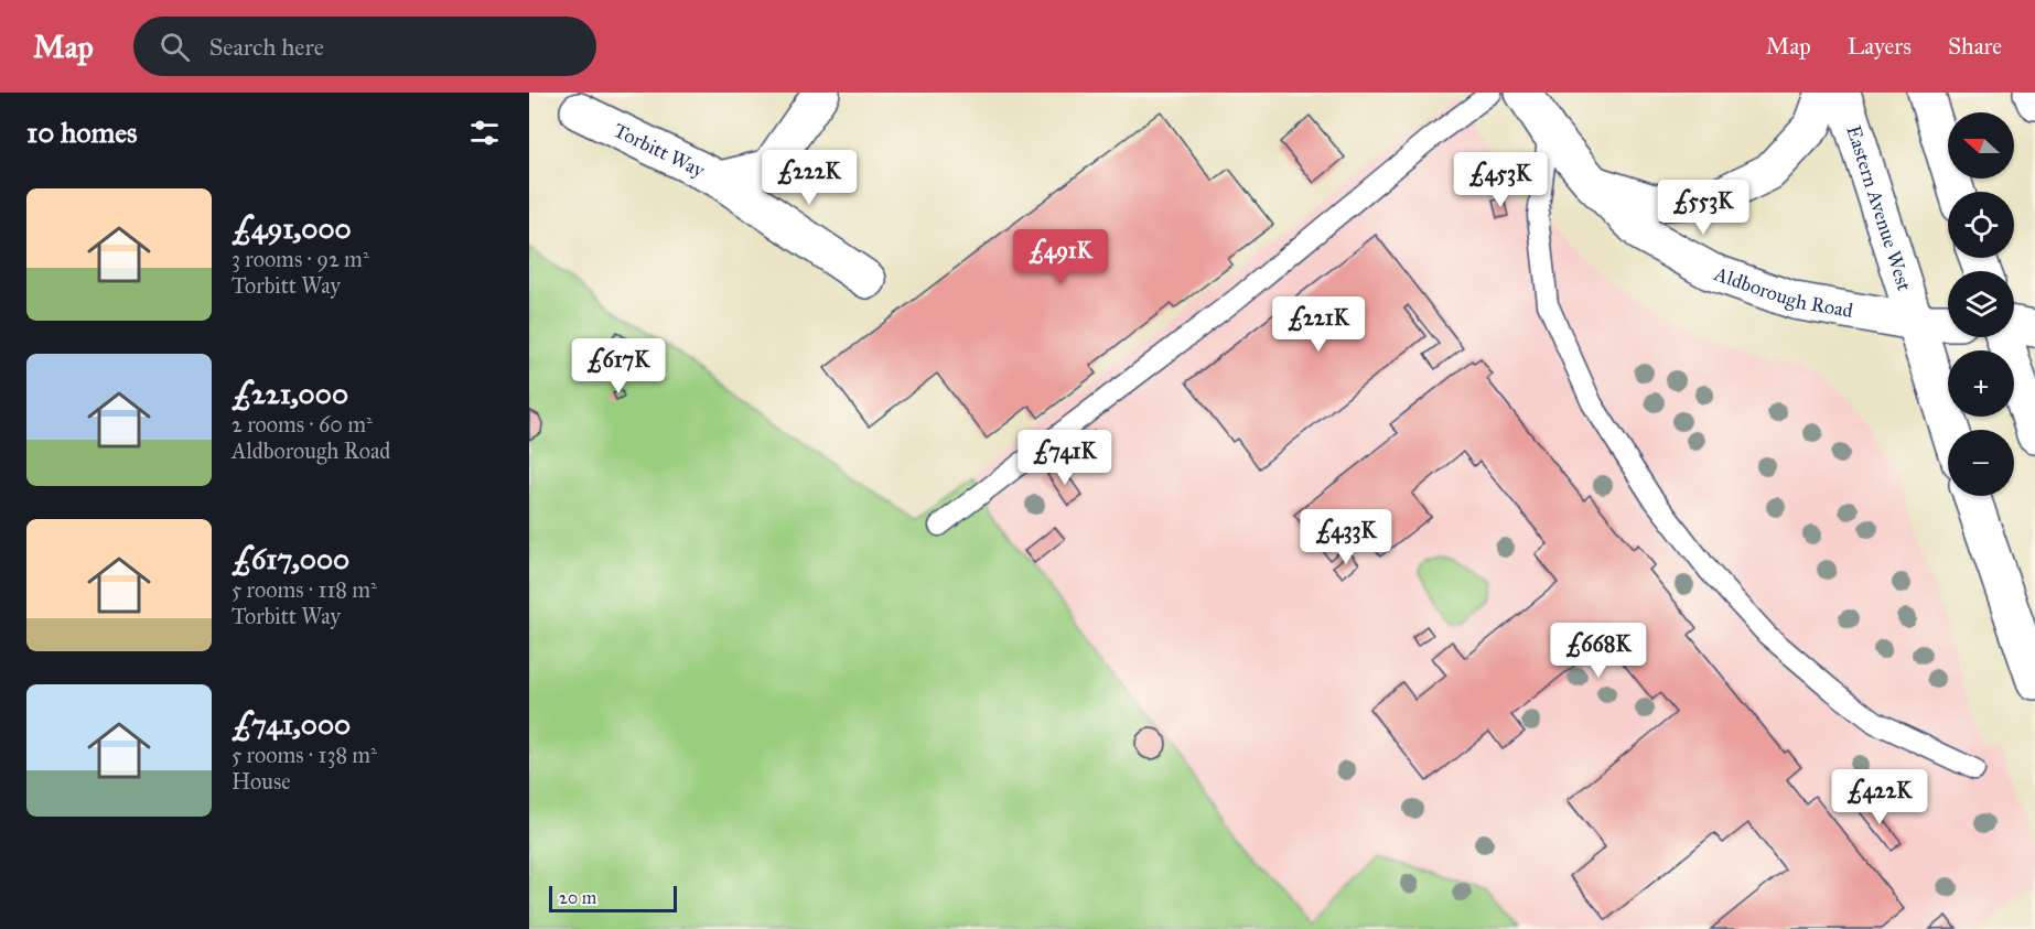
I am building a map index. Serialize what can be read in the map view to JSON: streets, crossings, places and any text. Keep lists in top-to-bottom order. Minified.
{"streets":{"main road":["Torbitt Way","Eastern Avenue West","Aldborough Road"]},"crossings":[["Eastern Avenue West","Aldborough Road"]],"scale_bar":"20 m","north":"left","page":{"header":"Map","search":"Search here","nav":["Map","Layers","Share"],"heading":"10 homes","map_buttons":["+","−"],"price":["£222K","£453K","£553K","£491K","£221K","£617K","£741K","£433K","£668K","£422K"],"list":[{"name":"£491,000","note":"3 rooms · 92 m² · Torbitt Way"},{"name":"£221,000","note":"2 rooms · 60 m² · Aldborough Road"},{"name":"£617,000","note":"5 rooms · 118 m² · Torbitt Way"},{"name":"£741,000","note":"5 rooms · 138 m² · House"}],"scale":"20 m"}}
